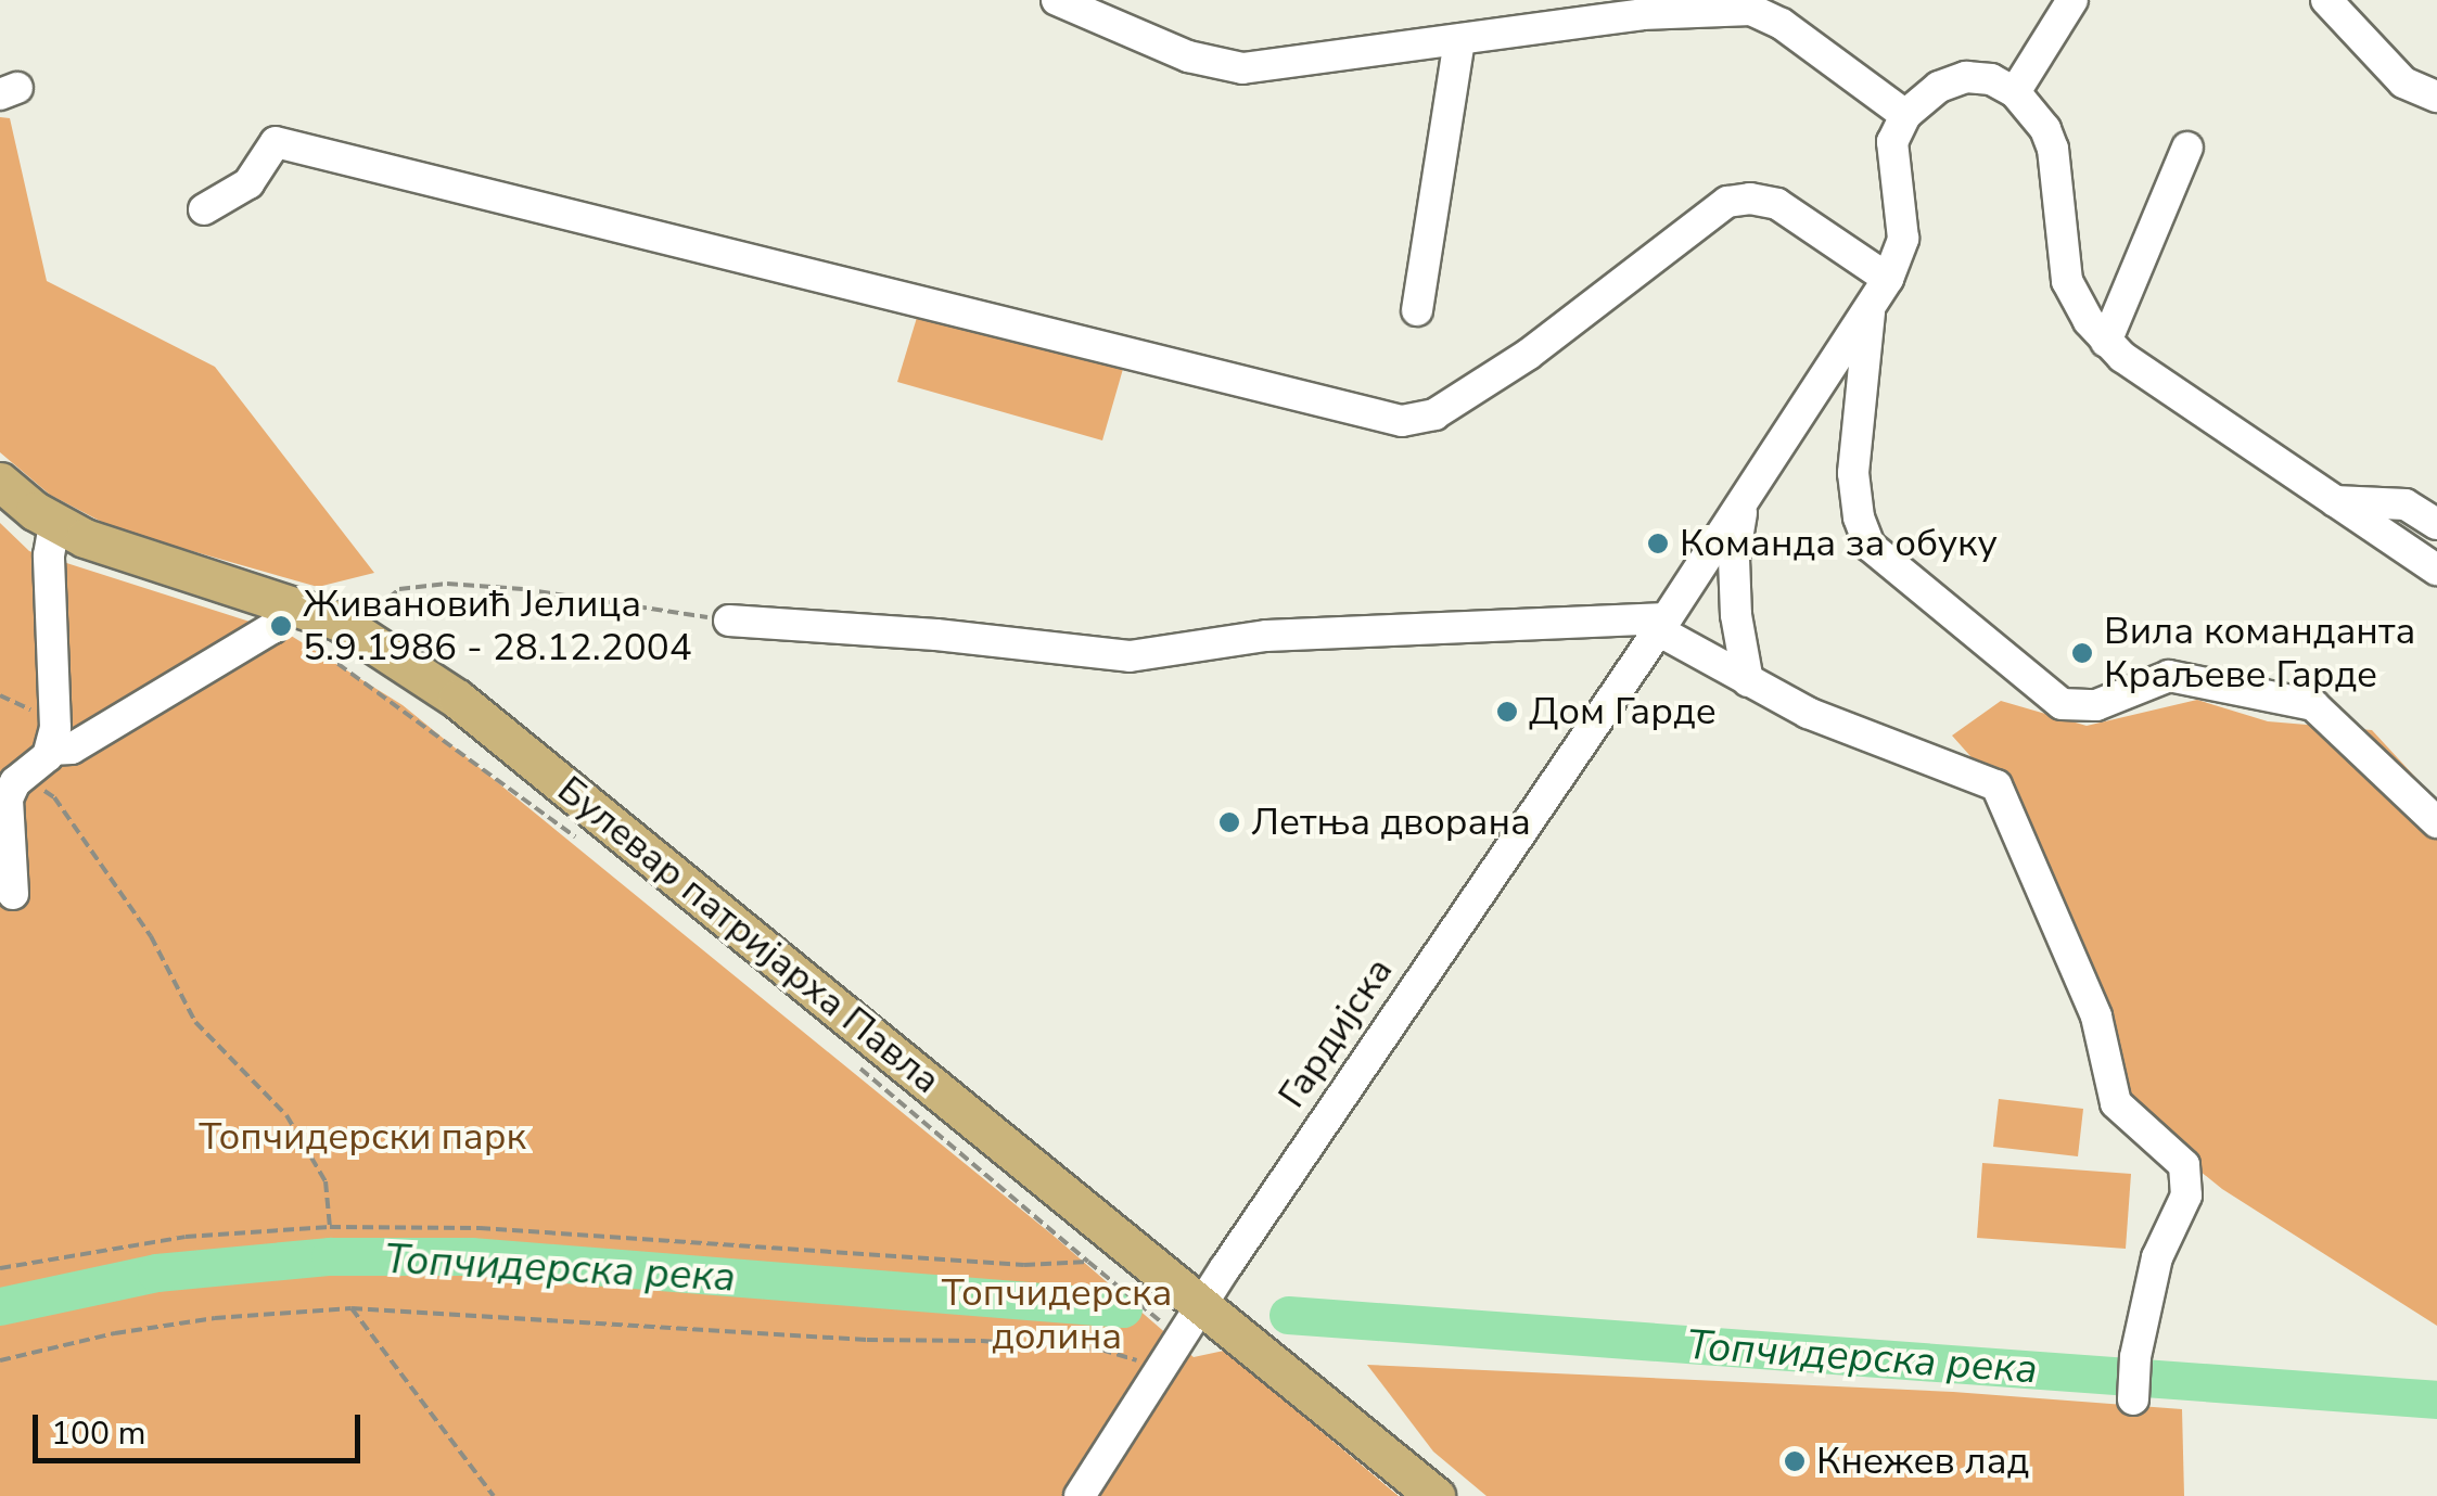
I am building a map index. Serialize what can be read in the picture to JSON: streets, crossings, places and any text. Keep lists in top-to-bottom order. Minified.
{"streets":{"main road":["Булевар патријарха Павла"],"street":["Гардијска"]},"crossings":[["Булевар патријарха Павла","Гардијска"]],"water":["Топчидерска река"],"parks":["Топчидерски парк","Топчидерска долина"],"places":["Команда за обуку","Живановић Јелица 5.9.1986 - 28.12.2004","Вила команданта Краљеве Гарде","Дом Гарде","Летња дворана","Кнежев лад"],"scale_bar":"100 m"}
